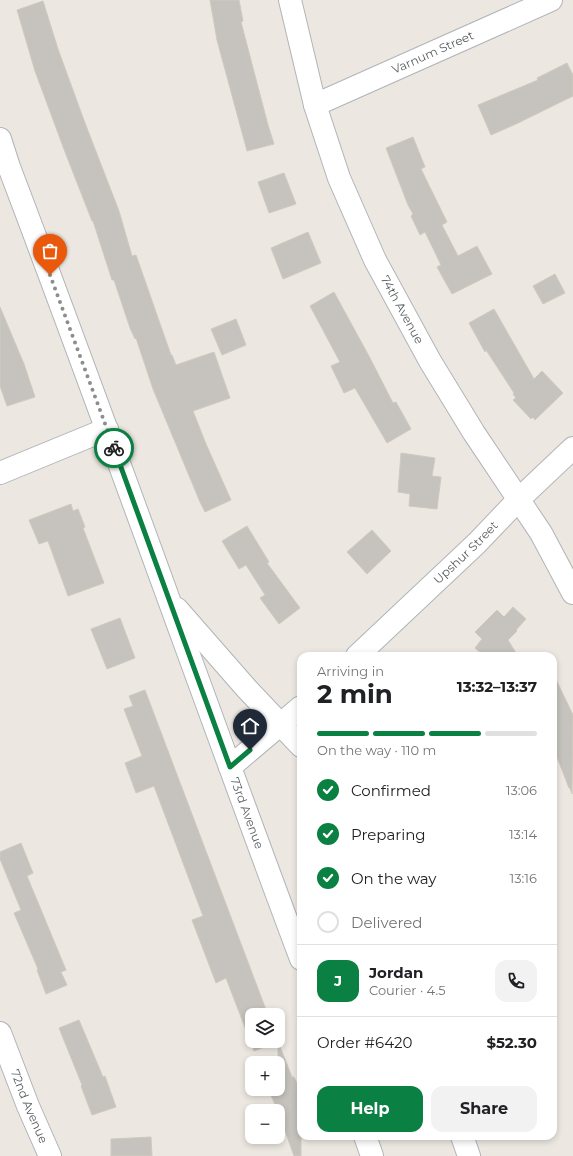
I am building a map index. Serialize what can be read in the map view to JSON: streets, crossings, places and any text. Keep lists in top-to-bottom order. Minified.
{"streets":{"street":["Varnum Street","74th Avenue","Upshur Street","73rd Avenue","72nd Avenue"]},"crossings":[["Varnum Street","74th Avenue"],["74th Avenue","Upshur Street"]],"page":{"heading":["2 min","Arriving in","13:32–13:37"],"panel":["Jordan","Courier · 4.5","Order #6420","$52.30"],"bar":"On the way · 110 m","list":[["Confirmed","13:06"],["Preparing","13:14"],["On the way","13:16"],"Delivered"],"round":"J","map_buttons":["+","−"],"buttons":["Help","Share"]}}
